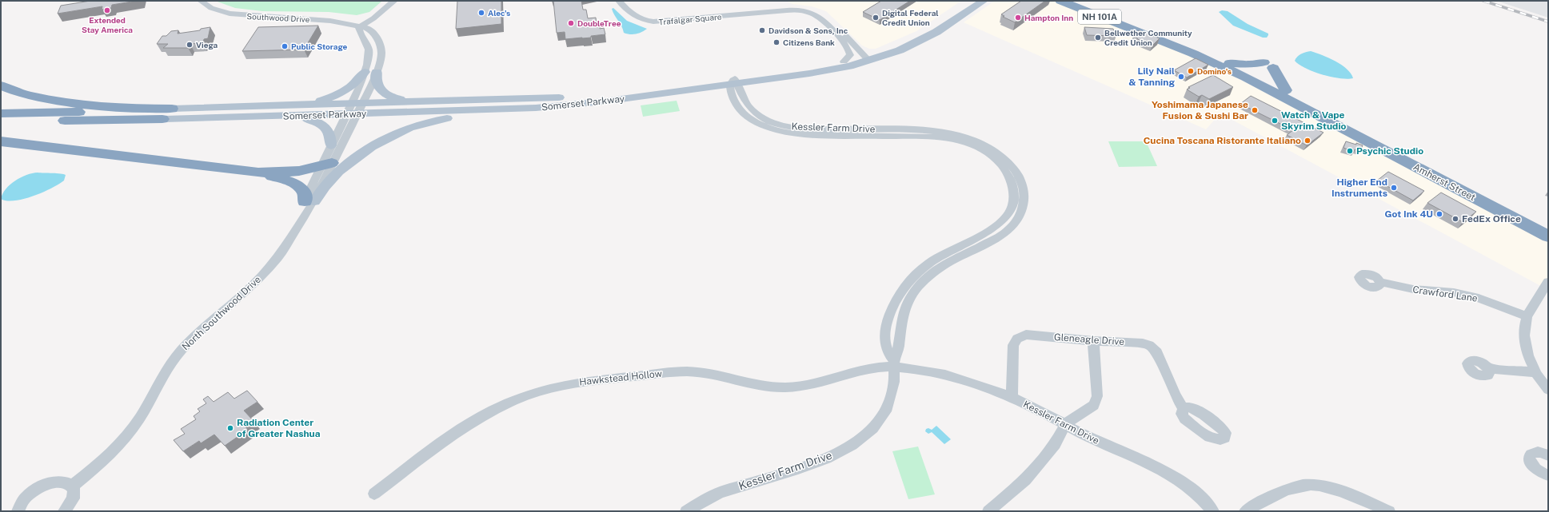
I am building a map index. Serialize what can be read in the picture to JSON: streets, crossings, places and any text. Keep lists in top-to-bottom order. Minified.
{"streets":{"highway":["NH 101A","Amherst Street"],"main road":["Somerset Parkway"],"street":["Southwood Drive","Trafalgar Square","Kessler Farm Drive","Crawford Lane","North Southwood Drive","Gleneagle Drive","Hawkstead Hollow"]},"crossings":[["Southwood Drive","Somerset Parkway"],["Southwood Drive","North Southwood Drive"],["Trafalgar Square","Somerset Parkway"],["Somerset Parkway","Kessler Farm Drive"],["Somerset Parkway","North Southwood Drive"],["Kessler Farm Drive","Gleneagle Drive"],["Kessler Farm Drive","Hawkstead Hollow"]],"places":["Extended Stay America","Alec's","Digital Federal Credit Union","Hampton Inn","DoubleTree","Davidson & Sons, Inc","Bellwether Community Credit Union","Citizens Bank","Viega","Public Storage","Domino's","Lily Nail & Tanning","Yoshimama Japanese Fusion & Sushi Bar","Watch & Vape Skyrim Studio","Cucina Toscana Ristorante Italiano","Psychic Studio","Higher End Instruments","Got Ink 4U","FedEx Office","Radiation Center of Greater Nashua"]}
